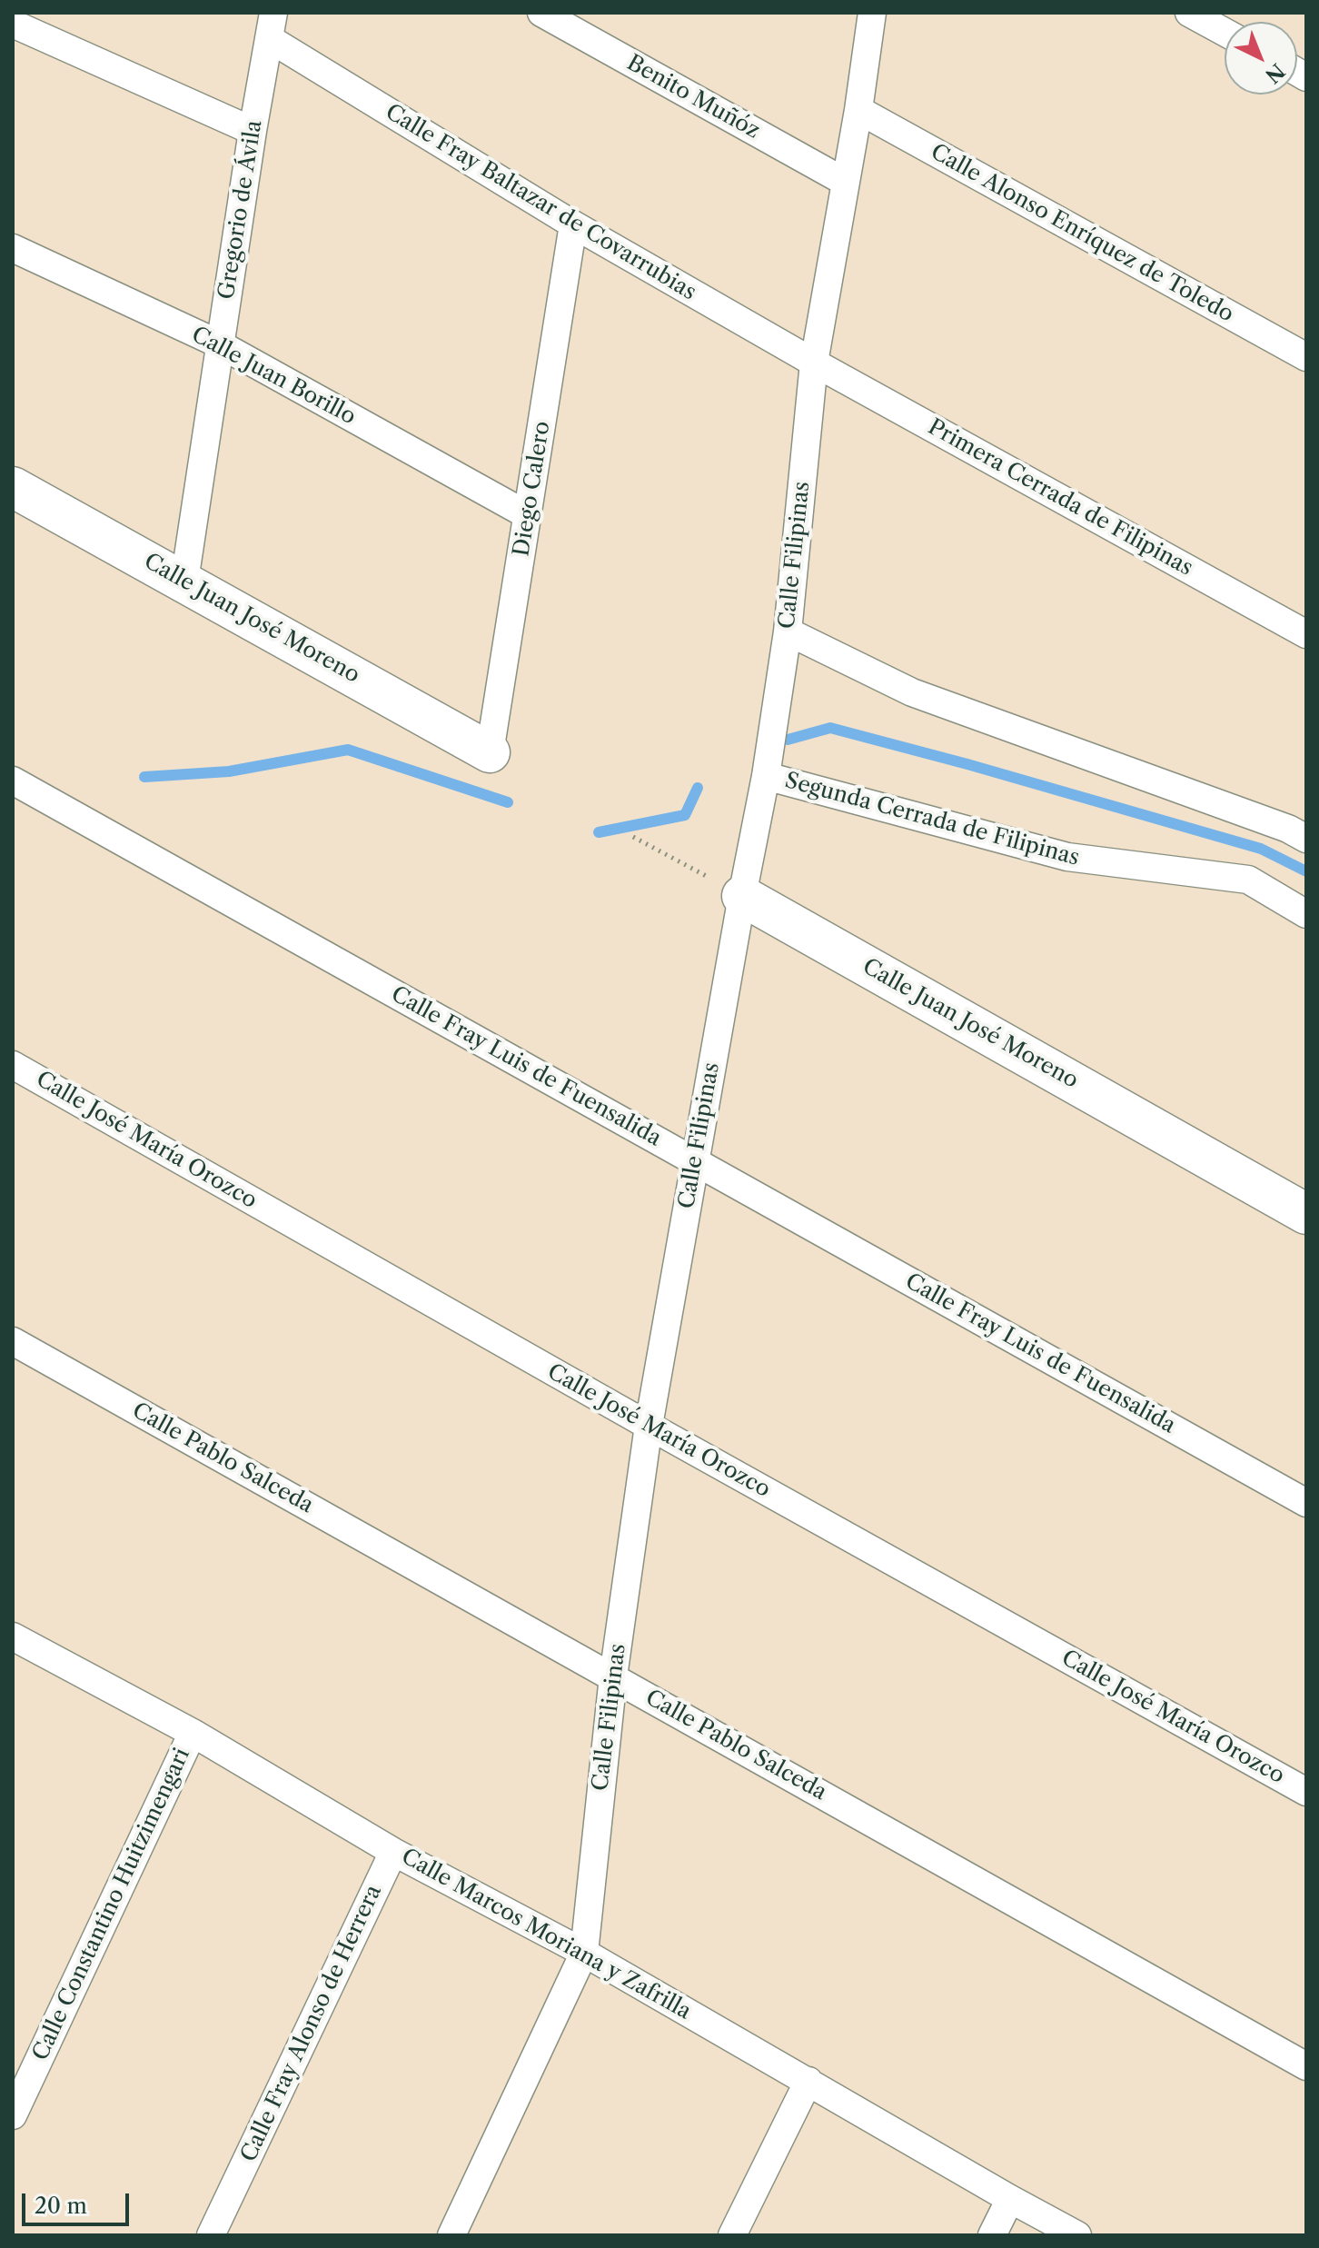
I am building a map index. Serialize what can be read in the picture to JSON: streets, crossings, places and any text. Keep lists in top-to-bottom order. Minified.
{"streets":{"street":["Benito Muñóz","Calle Fray Baltazar de Covarrubias","Gregorio de Ávila","Calle Alonso Enríquez de Toledo","Calle Juan Borillo","Diego Calero","Primera Cerrada de Filipinas","Calle Filipinas","Calle Juan José Moreno","Segunda Cerrada de Filipinas","Calle Fray Luis de Fuensalida","Calle José María Orozco","Calle Pablo Salceda","Calle Constantino Huitzimengari","Calle Marcos Moriana y Zafrilla","Calle Fray Alonso de Herrera"]},"crossings":[["Benito Muñóz","Calle Filipinas"],["Calle Fray Baltazar de Covarrubias","Gregorio de Ávila"],["Calle Fray Baltazar de Covarrubias","Diego Calero"],["Calle Fray Baltazar de Covarrubias","Primera Cerrada de Filipinas"],["Calle Fray Baltazar de Covarrubias","Calle Filipinas"],["Gregorio de Ávila","Calle Juan Borillo"],["Gregorio de Ávila","Calle Juan José Moreno"],["Calle Alonso Enríquez de Toledo","Calle Filipinas"],["Calle Juan Borillo","Diego Calero"],["Diego Calero","Calle Juan José Moreno"],["Primera Cerrada de Filipinas","Calle Filipinas"],["Calle Filipinas","Calle Juan José Moreno"],["Calle Filipinas","Segunda Cerrada de Filipinas"],["Calle Filipinas","Calle Fray Luis de Fuensalida"],["Calle Filipinas","Calle José María Orozco"],["Calle Filipinas","Calle Pablo Salceda"],["Calle Filipinas","Calle Marcos Moriana y Zafrilla"],["Calle Constantino Huitzimengari","Calle Marcos Moriana y Zafrilla"],["Calle Marcos Moriana y Zafrilla","Calle Fray Alonso de Herrera"]],"scale_bar":"20 m","north":"bottom right"}
